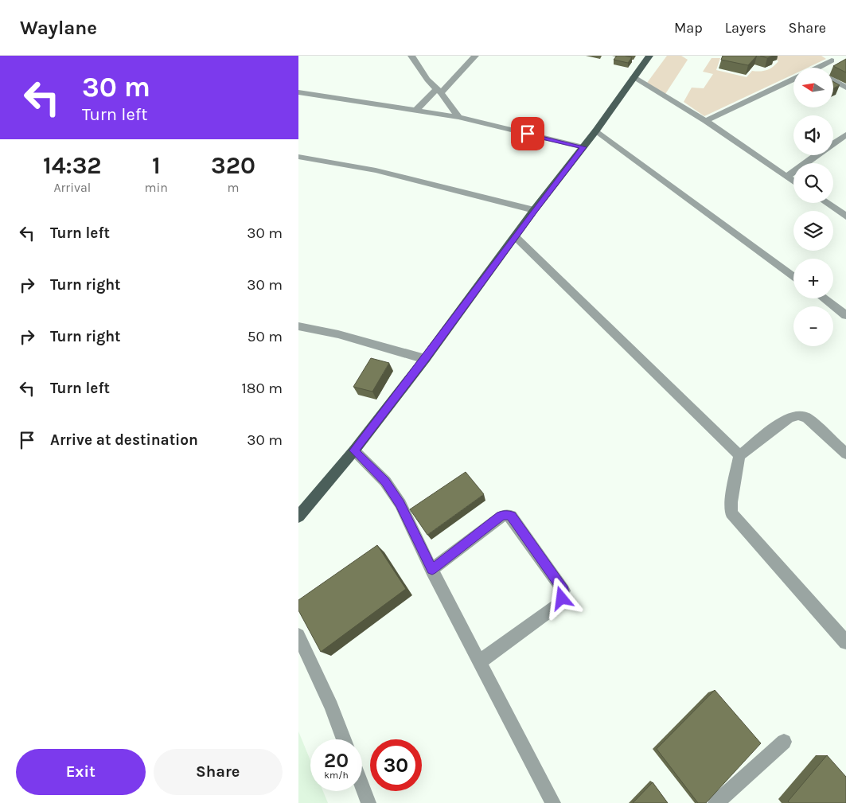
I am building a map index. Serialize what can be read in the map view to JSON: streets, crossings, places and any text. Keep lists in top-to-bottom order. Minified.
{"north":"left","page":{"header":"Waylane","nav":["Map","Layers","Share"],"turn":["30 m","Turn left"],"map_buttons":["+","−"],"eta":["14:32","Arrival","1","min","320","m"],"list":[{"name":"Turn left","value":"30 m"},{"name":"Turn right","value":"30 m"},{"name":"Turn right","value":"50 m"},{"name":"Turn left","value":"180 m"},{"name":"Arrive at destination","value":"30 m"}],"speed":"20 km/h","limit":"30","buttons":["Exit","Share"]}}
